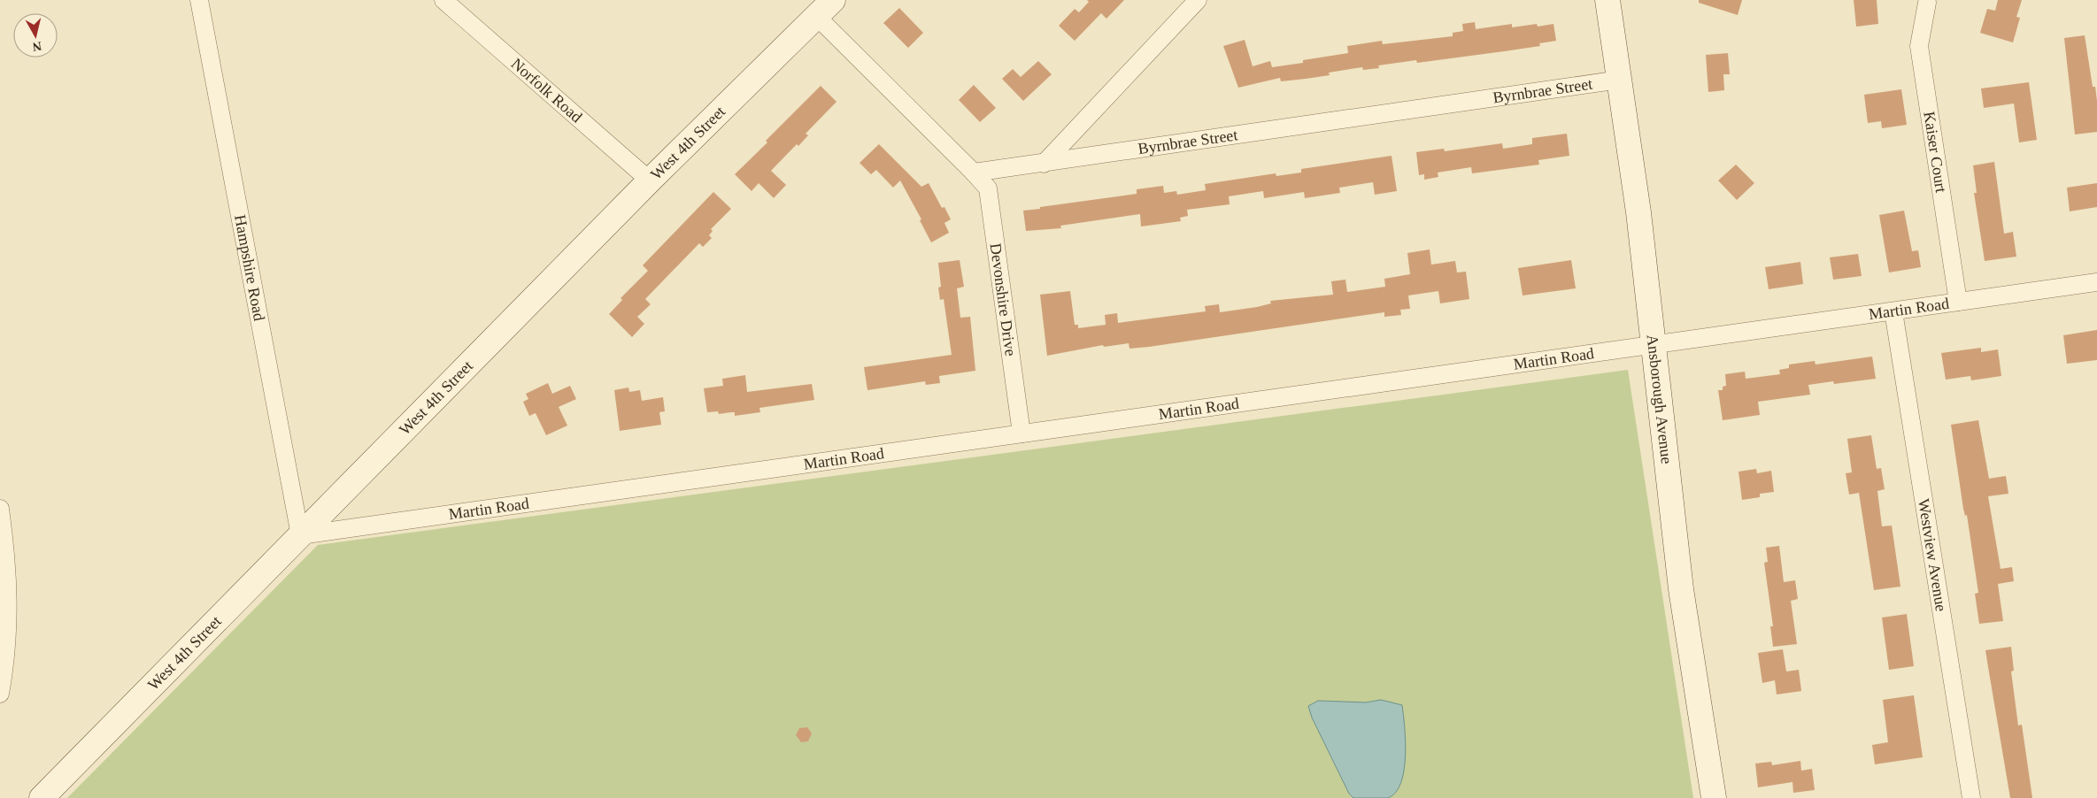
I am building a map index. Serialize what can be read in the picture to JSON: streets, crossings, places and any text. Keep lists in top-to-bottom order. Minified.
{"streets":{"main road":["West 4th Street","Ansborough Avenue"],"street":["Norfolk Road","Byrnbrae Street","Kaiser Court","Hampshire Road","Devonshire Drive","Martin Road","Westview Avenue"]},"crossings":[["Norfolk Road","West 4th Street"],["Byrnbrae Street","Devonshire Drive"],["Byrnbrae Street","Ansborough Avenue"],["West 4th Street","Hampshire Road"],["West 4th Street","Martin Road"],["Kaiser Court","Martin Road"],["Hampshire Road","Martin Road"],["Devonshire Drive","Martin Road"],["Martin Road","Ansborough Avenue"],["Martin Road","Westview Avenue"]],"north":"bottom"}
